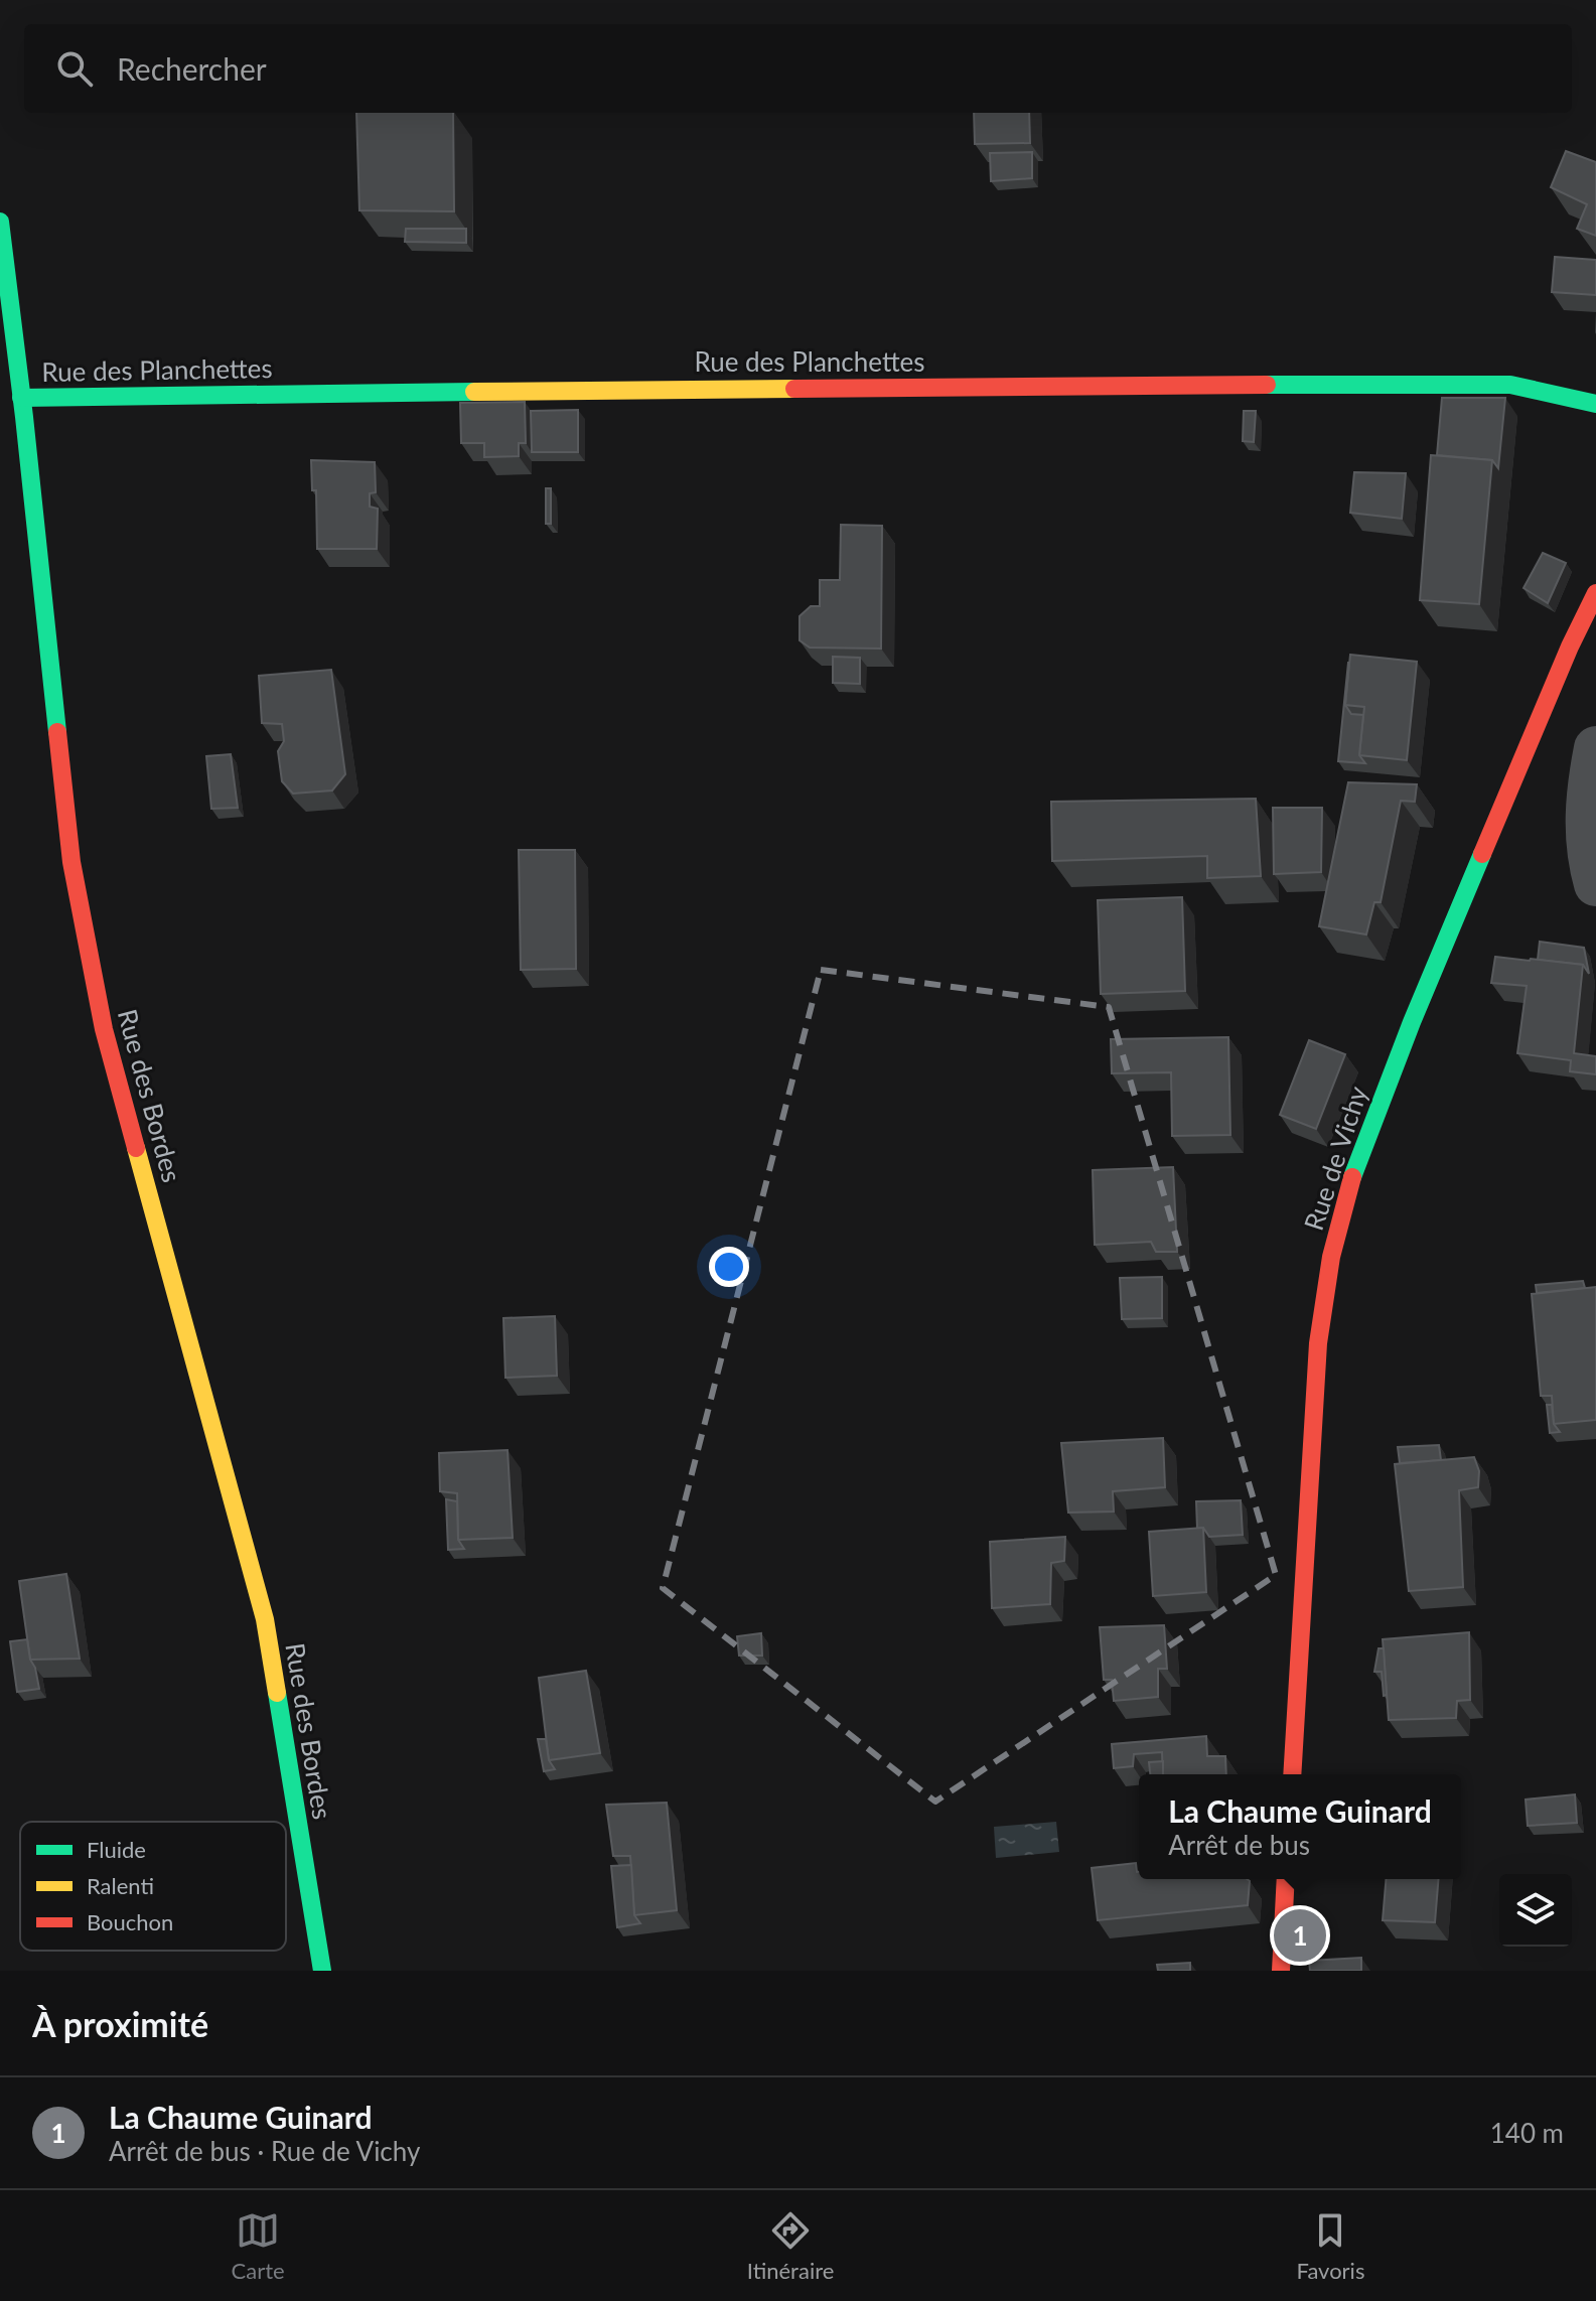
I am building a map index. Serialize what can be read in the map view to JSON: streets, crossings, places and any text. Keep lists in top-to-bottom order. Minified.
{"streets":{"street":["Rue des Planchettes","Rue des Bordes","Rue de Vichy"]},"crossings":[["Rue des Planchettes","Rue des Bordes"]],"legend":["Fluide","Ralenti","Bouchon"],"page":{"search":"Rechercher","popup":["La Chaume Guinard","Arrêt de bus"],"pins":"1","heading":"À proximité","list":[{"mark":"1","name":"La Chaume Guinard","note":"Arrêt de bus · Rue de Vichy","value":"140 m"}],"nav":["Carte","Itinéraire","Favoris"]}}
